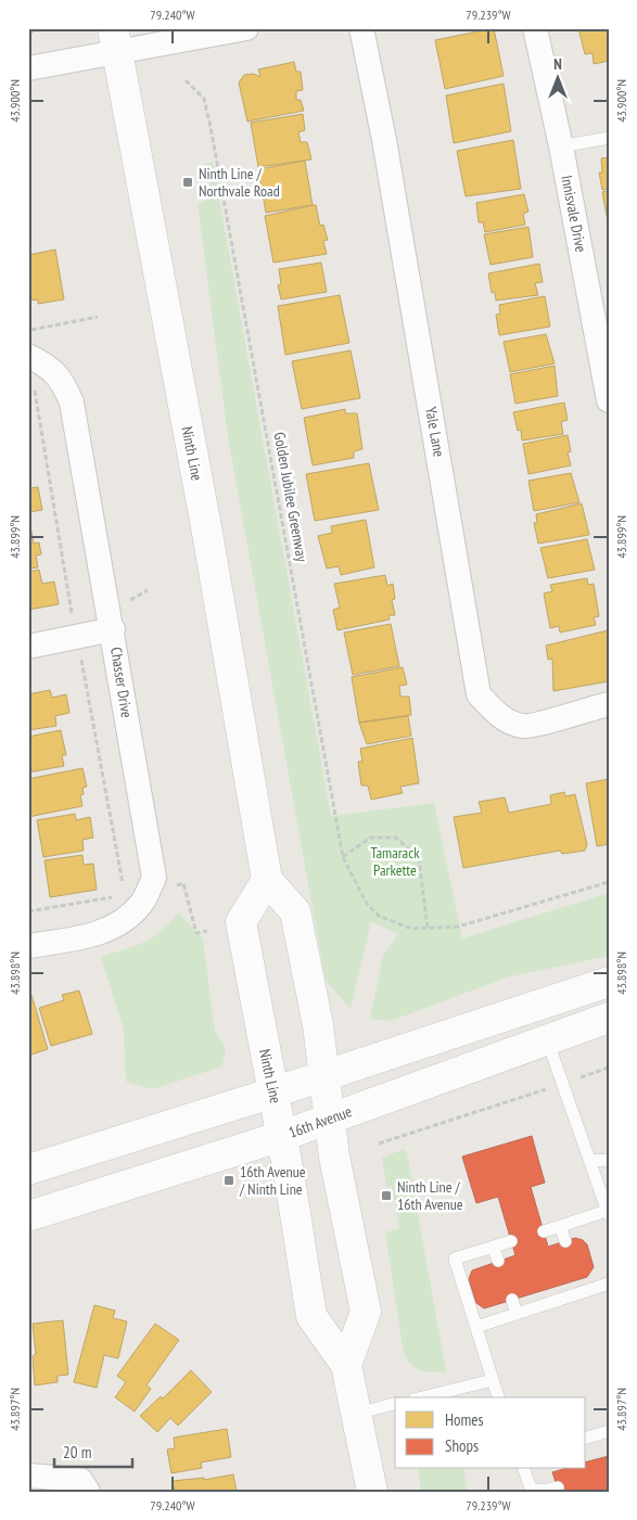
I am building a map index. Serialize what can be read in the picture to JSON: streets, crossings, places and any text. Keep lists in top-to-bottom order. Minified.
{"streets":{"main road":["Ninth Line","16th Avenue"],"street":["Innisvale Drive","Yale Lane","Chasser Drive"],"path":["Golden Jubilee Greenway"]},"crossings":[["Ninth Line","16th Avenue"]],"parks":["Tamarack Parkette"],"places":{"transit":["Ninth Line / Northvale Road","16th Avenue / Ninth Line","Ninth Line / 16th Avenue"]},"legend":["Homes","Shops"],"scale_bar":"20 m","north":"top","coordinates":["79.240°W","79.239°W","43.900°N","43.899°N","43.898°N","43.897°N"]}
